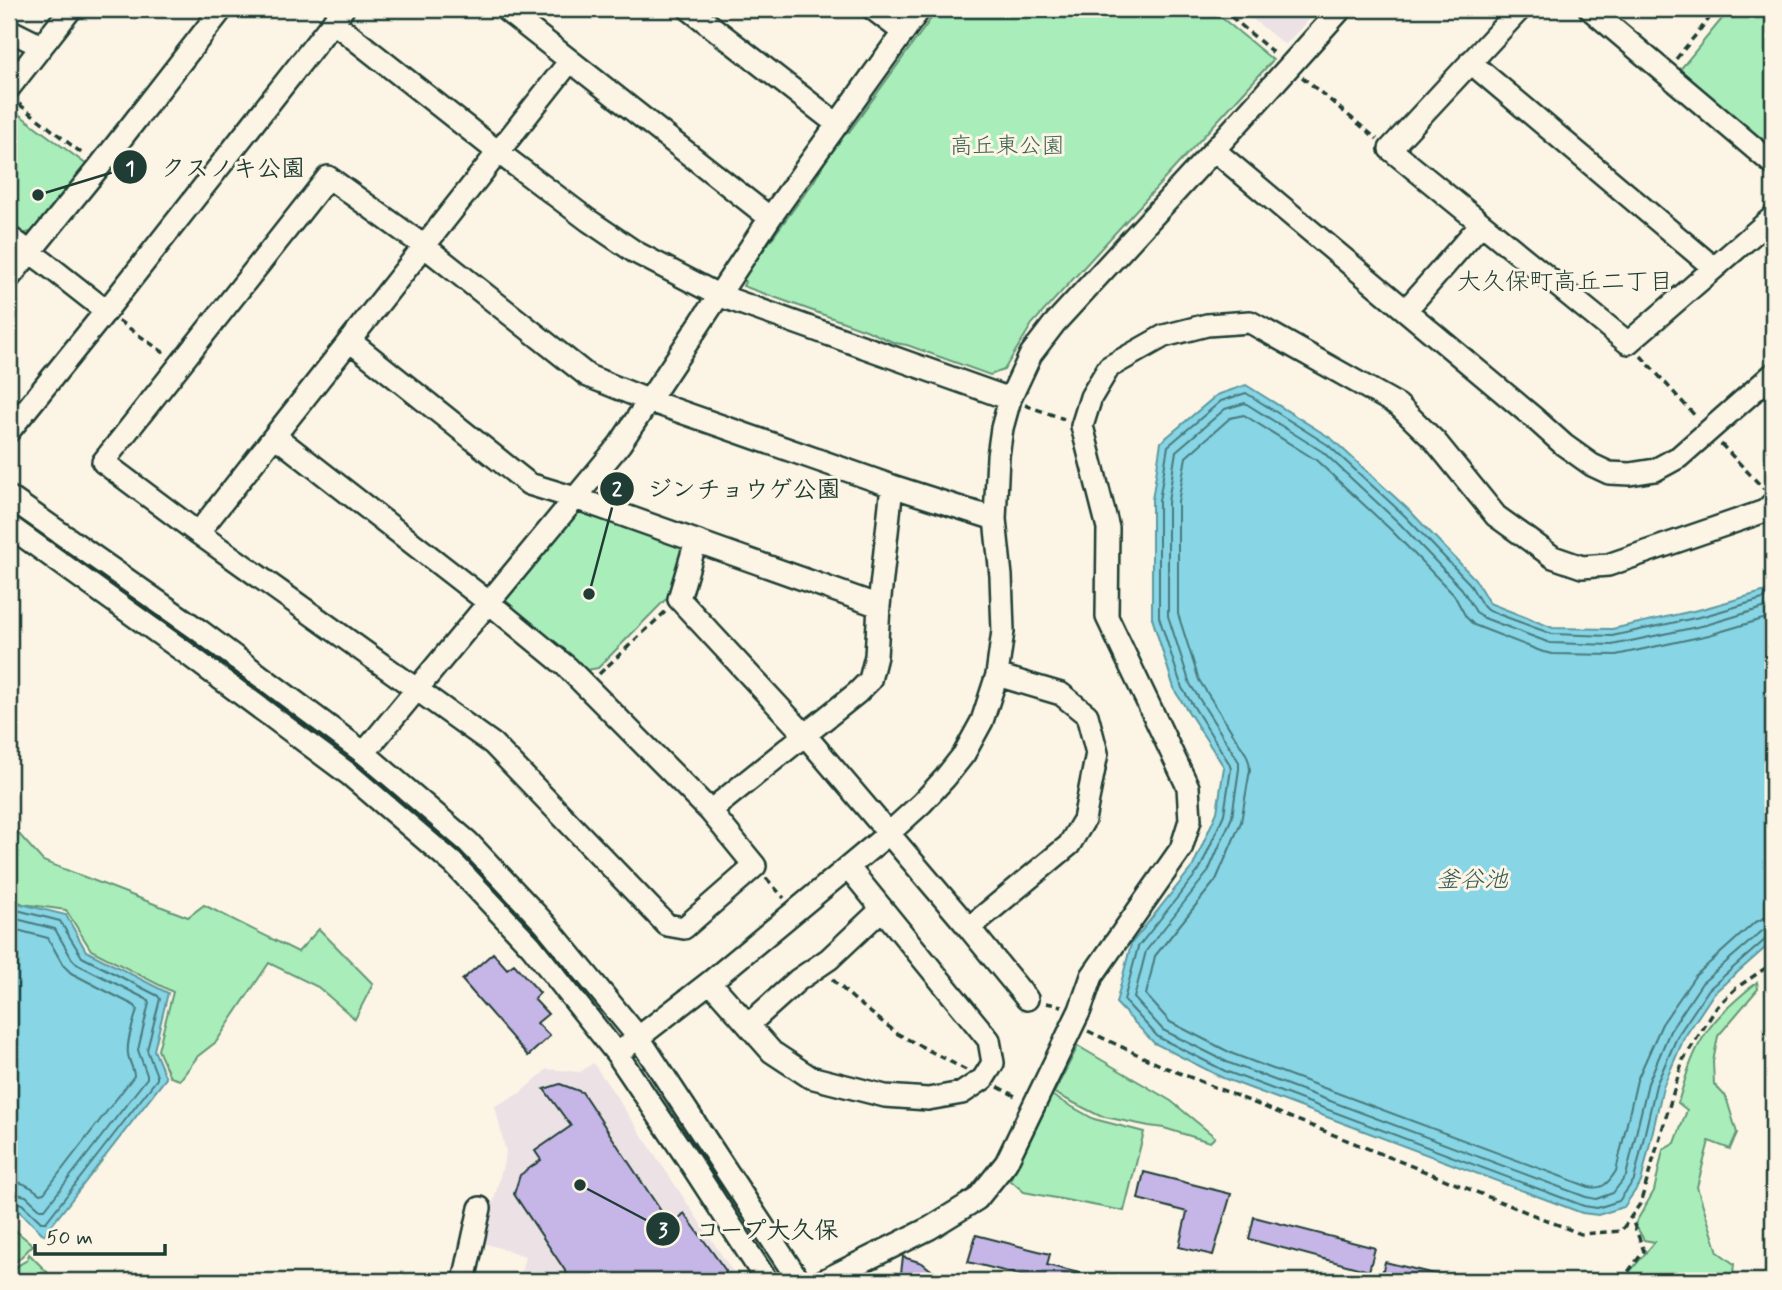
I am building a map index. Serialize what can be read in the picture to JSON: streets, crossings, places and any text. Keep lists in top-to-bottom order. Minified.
{"districts":["大久保町高丘二丁目"],"water":["釜谷池"],"parks":["高丘東公園"],"places":["クスノキ公園","ジンチョウゲ公園","コープ大久保"],"scale_bar":"50 m"}
